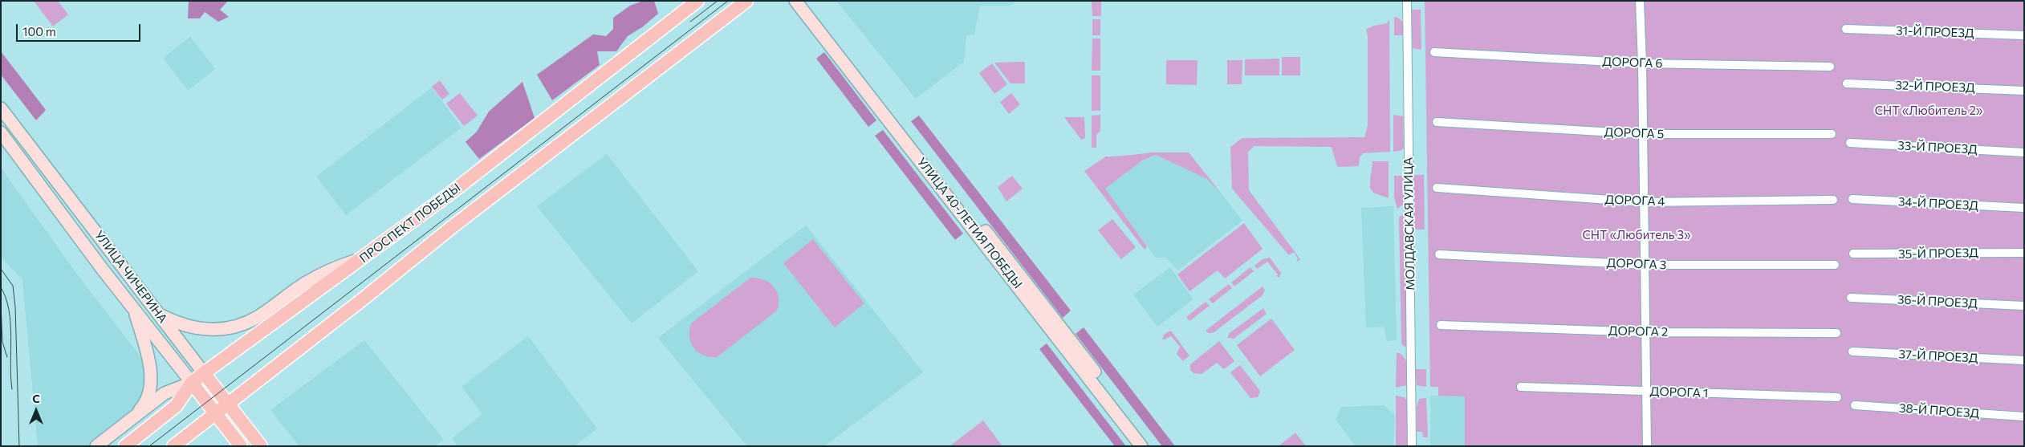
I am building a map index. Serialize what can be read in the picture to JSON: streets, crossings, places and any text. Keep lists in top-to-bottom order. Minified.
{"streets":{"main road":["ПРОСПЕКТ ПОБЕДЫ","УЛИЦА 40-ЛЕТИЯ ПОБЕДЫ","УЛИЦА ЧИЧЕРИНА"],"street":["31-Й ПРОЕЗД","ДОРОГА 6","32-Й ПРОЕЗД","ДОРОГА 5","33-Й ПРОЕЗД","ДОРОГА 4","34-Й ПРОЕЗД","МОЛДАВСКАЯ УЛИЦА","35-Й ПРОЕЗД","ДОРОГА 3","36-Й ПРОЕЗД","ДОРОГА 2","37-Й ПРОЕЗД","ДОРОГА 1","38-Й ПРОЕЗД"]},"crossings":[["ПРОСПЕКТ ПОБЕДЫ","УЛИЦА ЧИЧЕРИНА"]],"parks":["СНТ «Любитель 2»","СНТ «Любитель 3»"],"scale_bar":"100 m","north":"top"}
